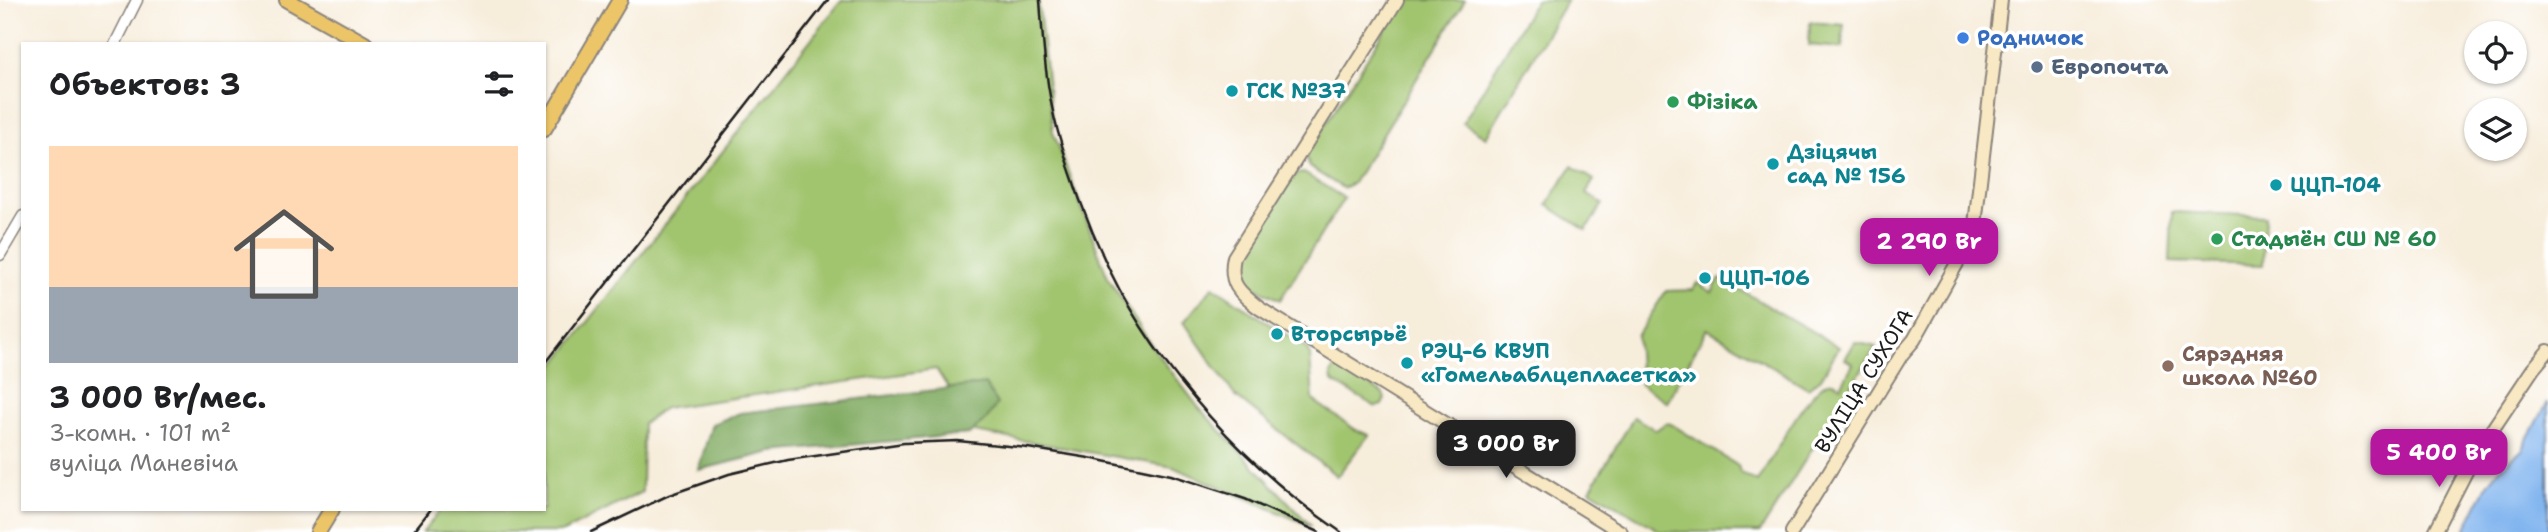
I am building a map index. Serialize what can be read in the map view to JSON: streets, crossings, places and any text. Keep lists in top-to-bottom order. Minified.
{"streets":{"street":["ВУЛІЦА СУХОГА"]},"places":["Родничок","Европочта","ГСК №37","Фізіка","Дзіцячы сад № 156","ЦЦП-104","Стадыён СШ № 60","ЦЦП-106","Вторсырьё","РЭЦ-6 КВУП «Гомельаблцепласетка»","Сярэдняя школа №60"],"page":{"heading":"Объектов: 3","list":[{"name":"3 000 Br/мес.","note":"3-комн. · 101 m² · вуліца Маневіча"}],"price":["2 290 Br","3 000 Br","5 400 Br"]}}
